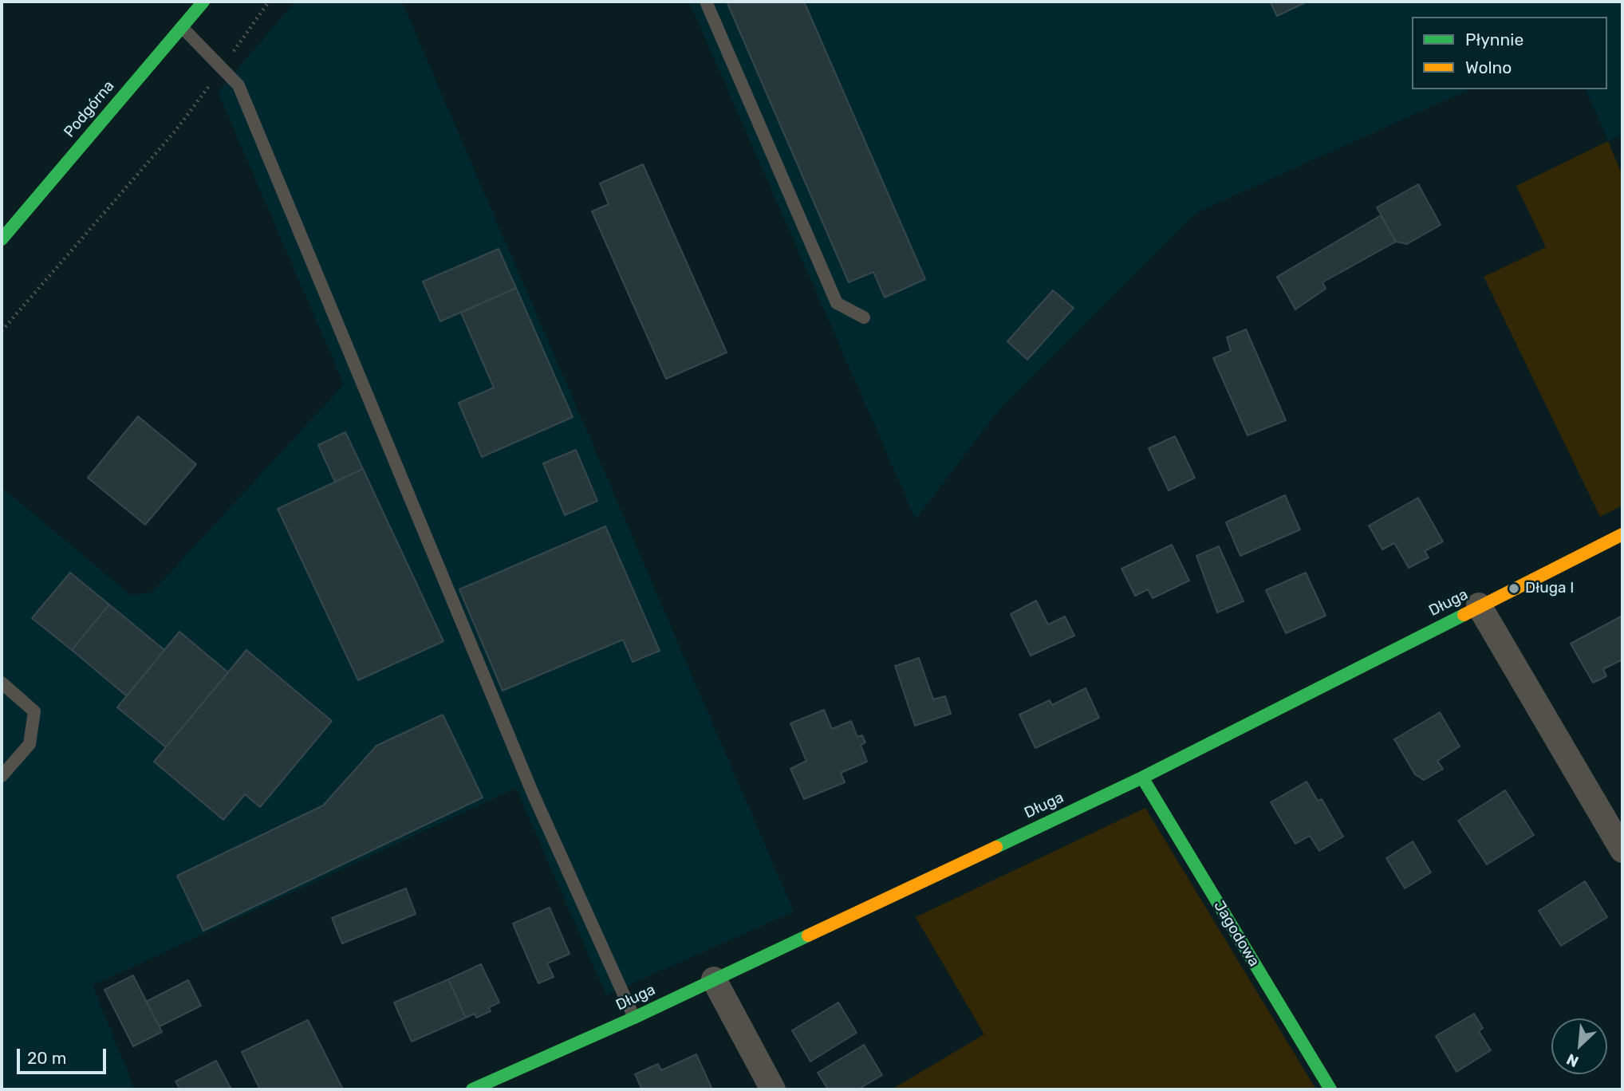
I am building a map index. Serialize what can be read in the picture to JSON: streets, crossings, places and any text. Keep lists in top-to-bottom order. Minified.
{"streets":{"street":["Podgórna","Długa","Jagodowa"]},"crossings":[["Długa","Jagodowa"]],"places":["Długa I"],"legend":["Płynnie","Wolno"],"scale_bar":"20 m","north":"bottom left"}
